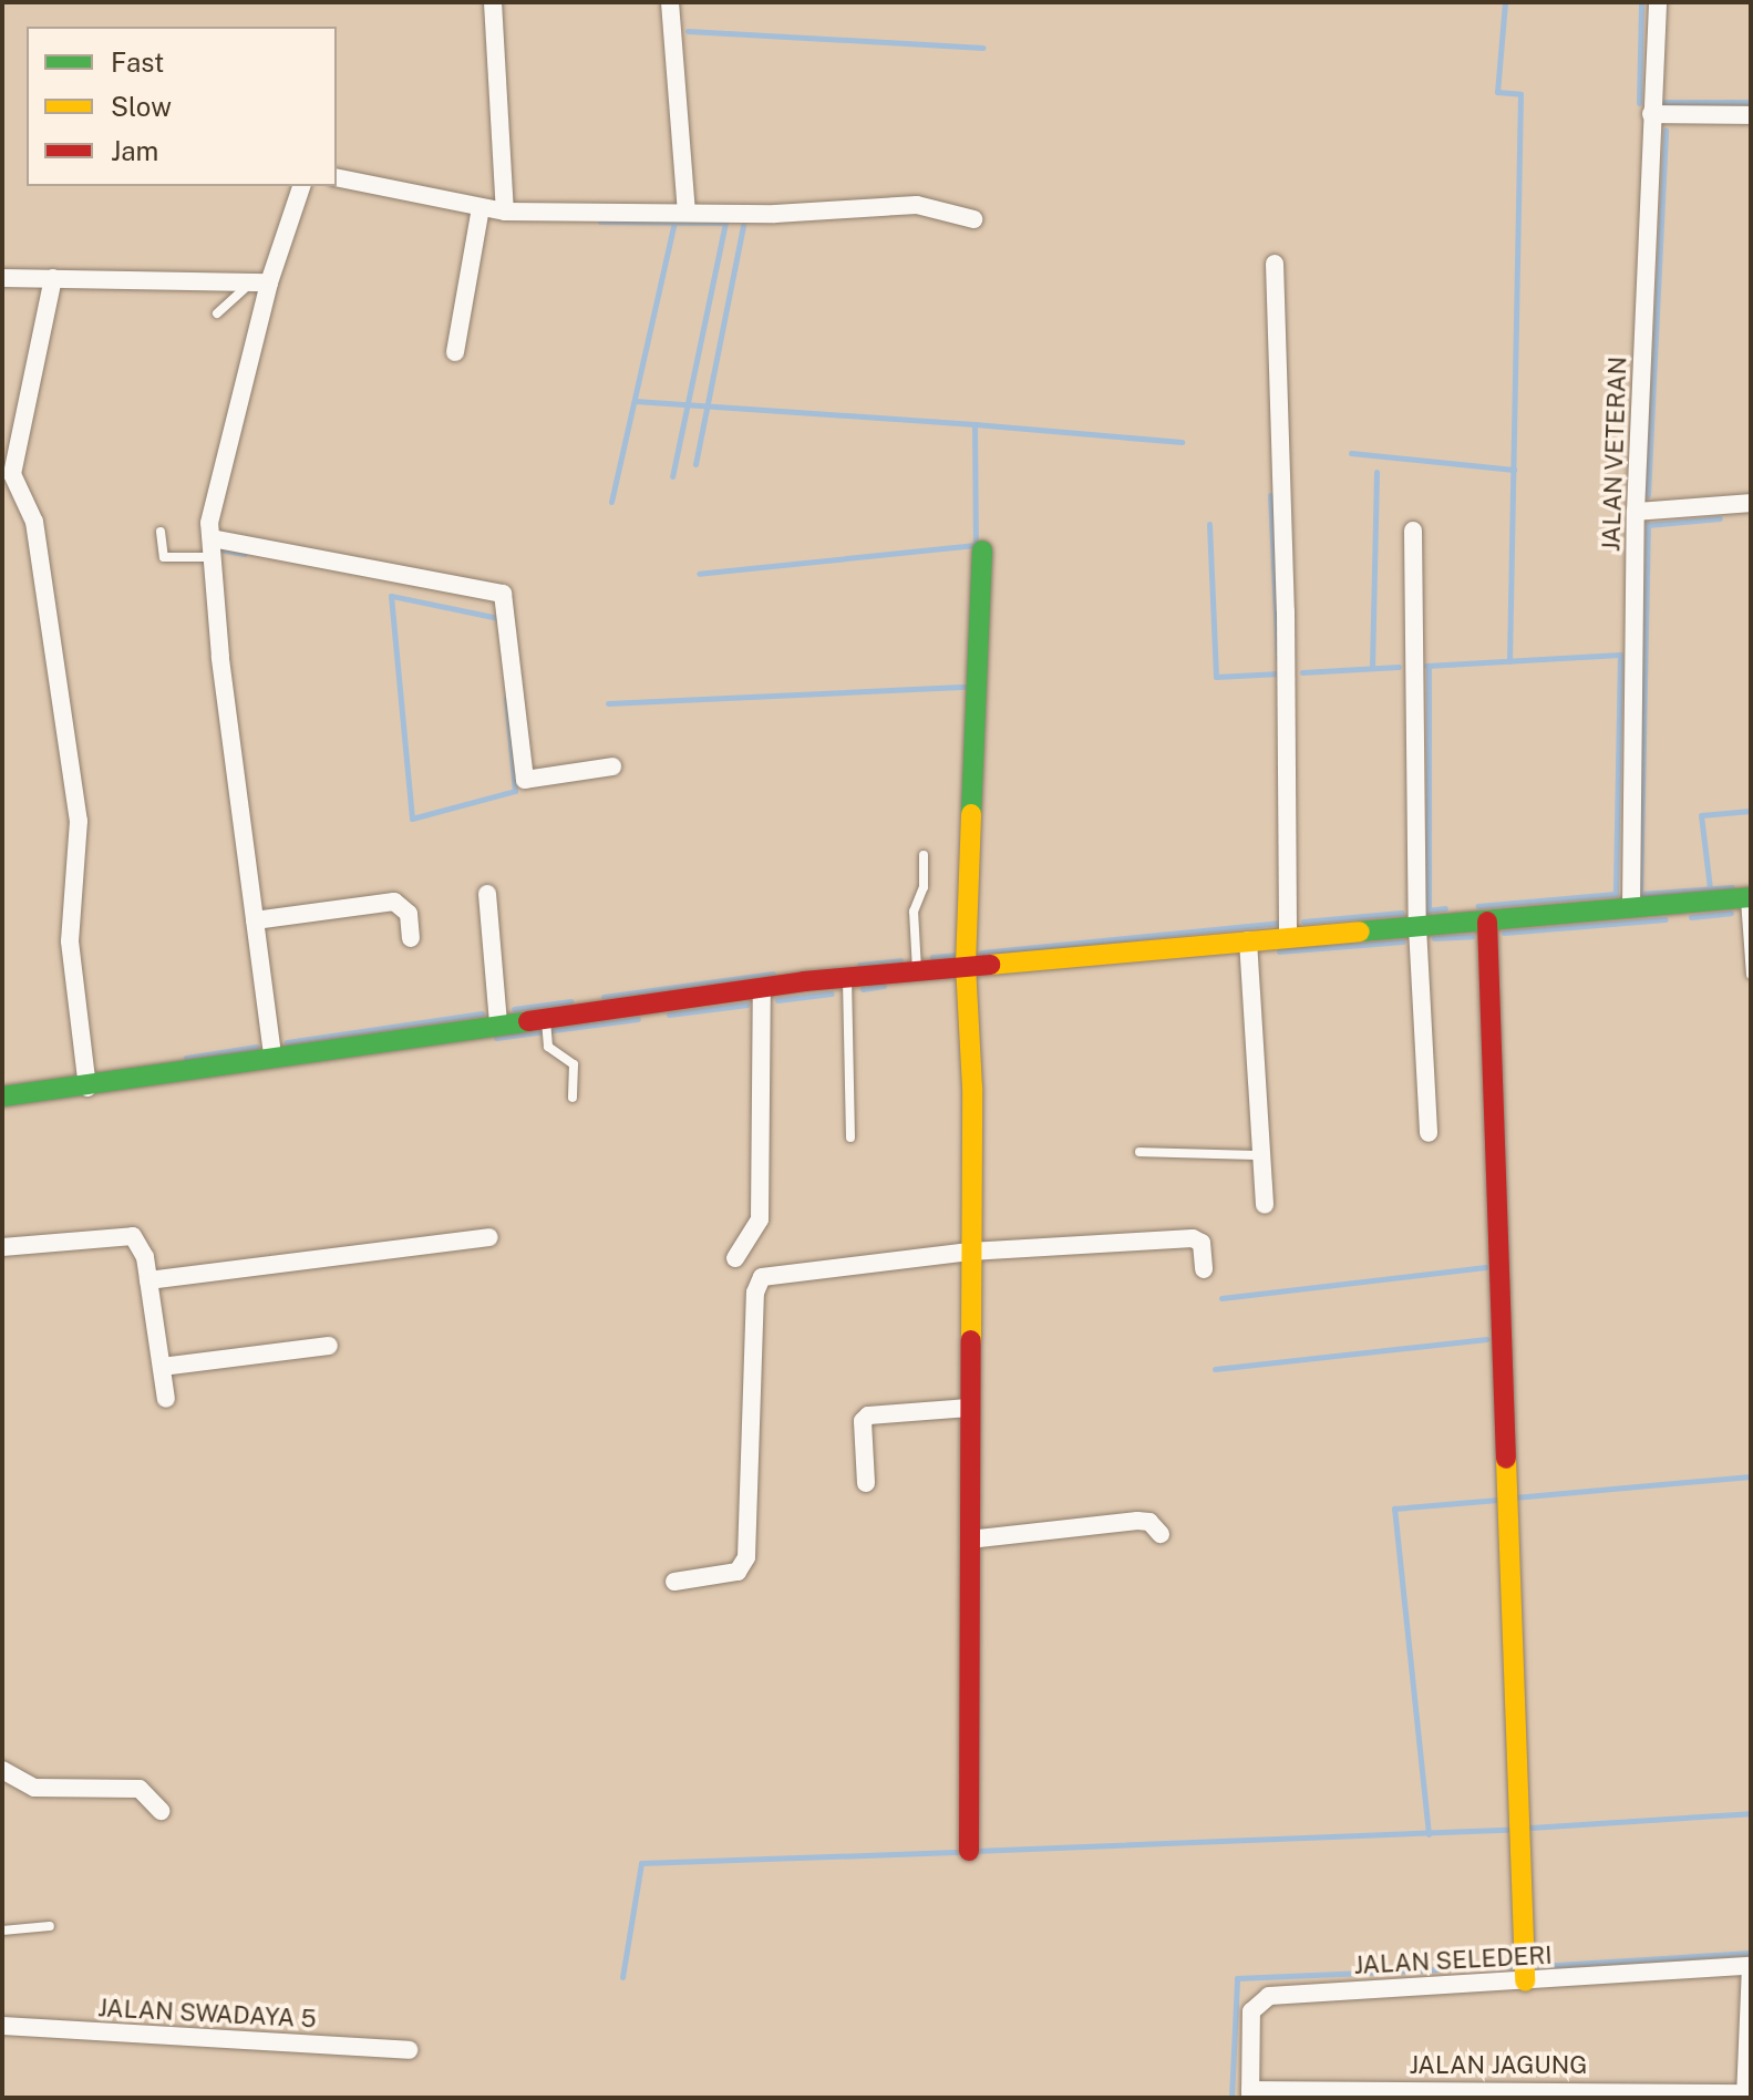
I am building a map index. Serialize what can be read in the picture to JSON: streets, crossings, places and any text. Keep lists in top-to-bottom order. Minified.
{"streets":{"street":["JALAN VETERAN","JALAN SELEDERI","JALAN SWADAYA 5","JALAN JAGUNG"]},"crossings":[["JALAN SELEDERI","JALAN JAGUNG"]],"legend":["Fast","Slow","Jam"]}
